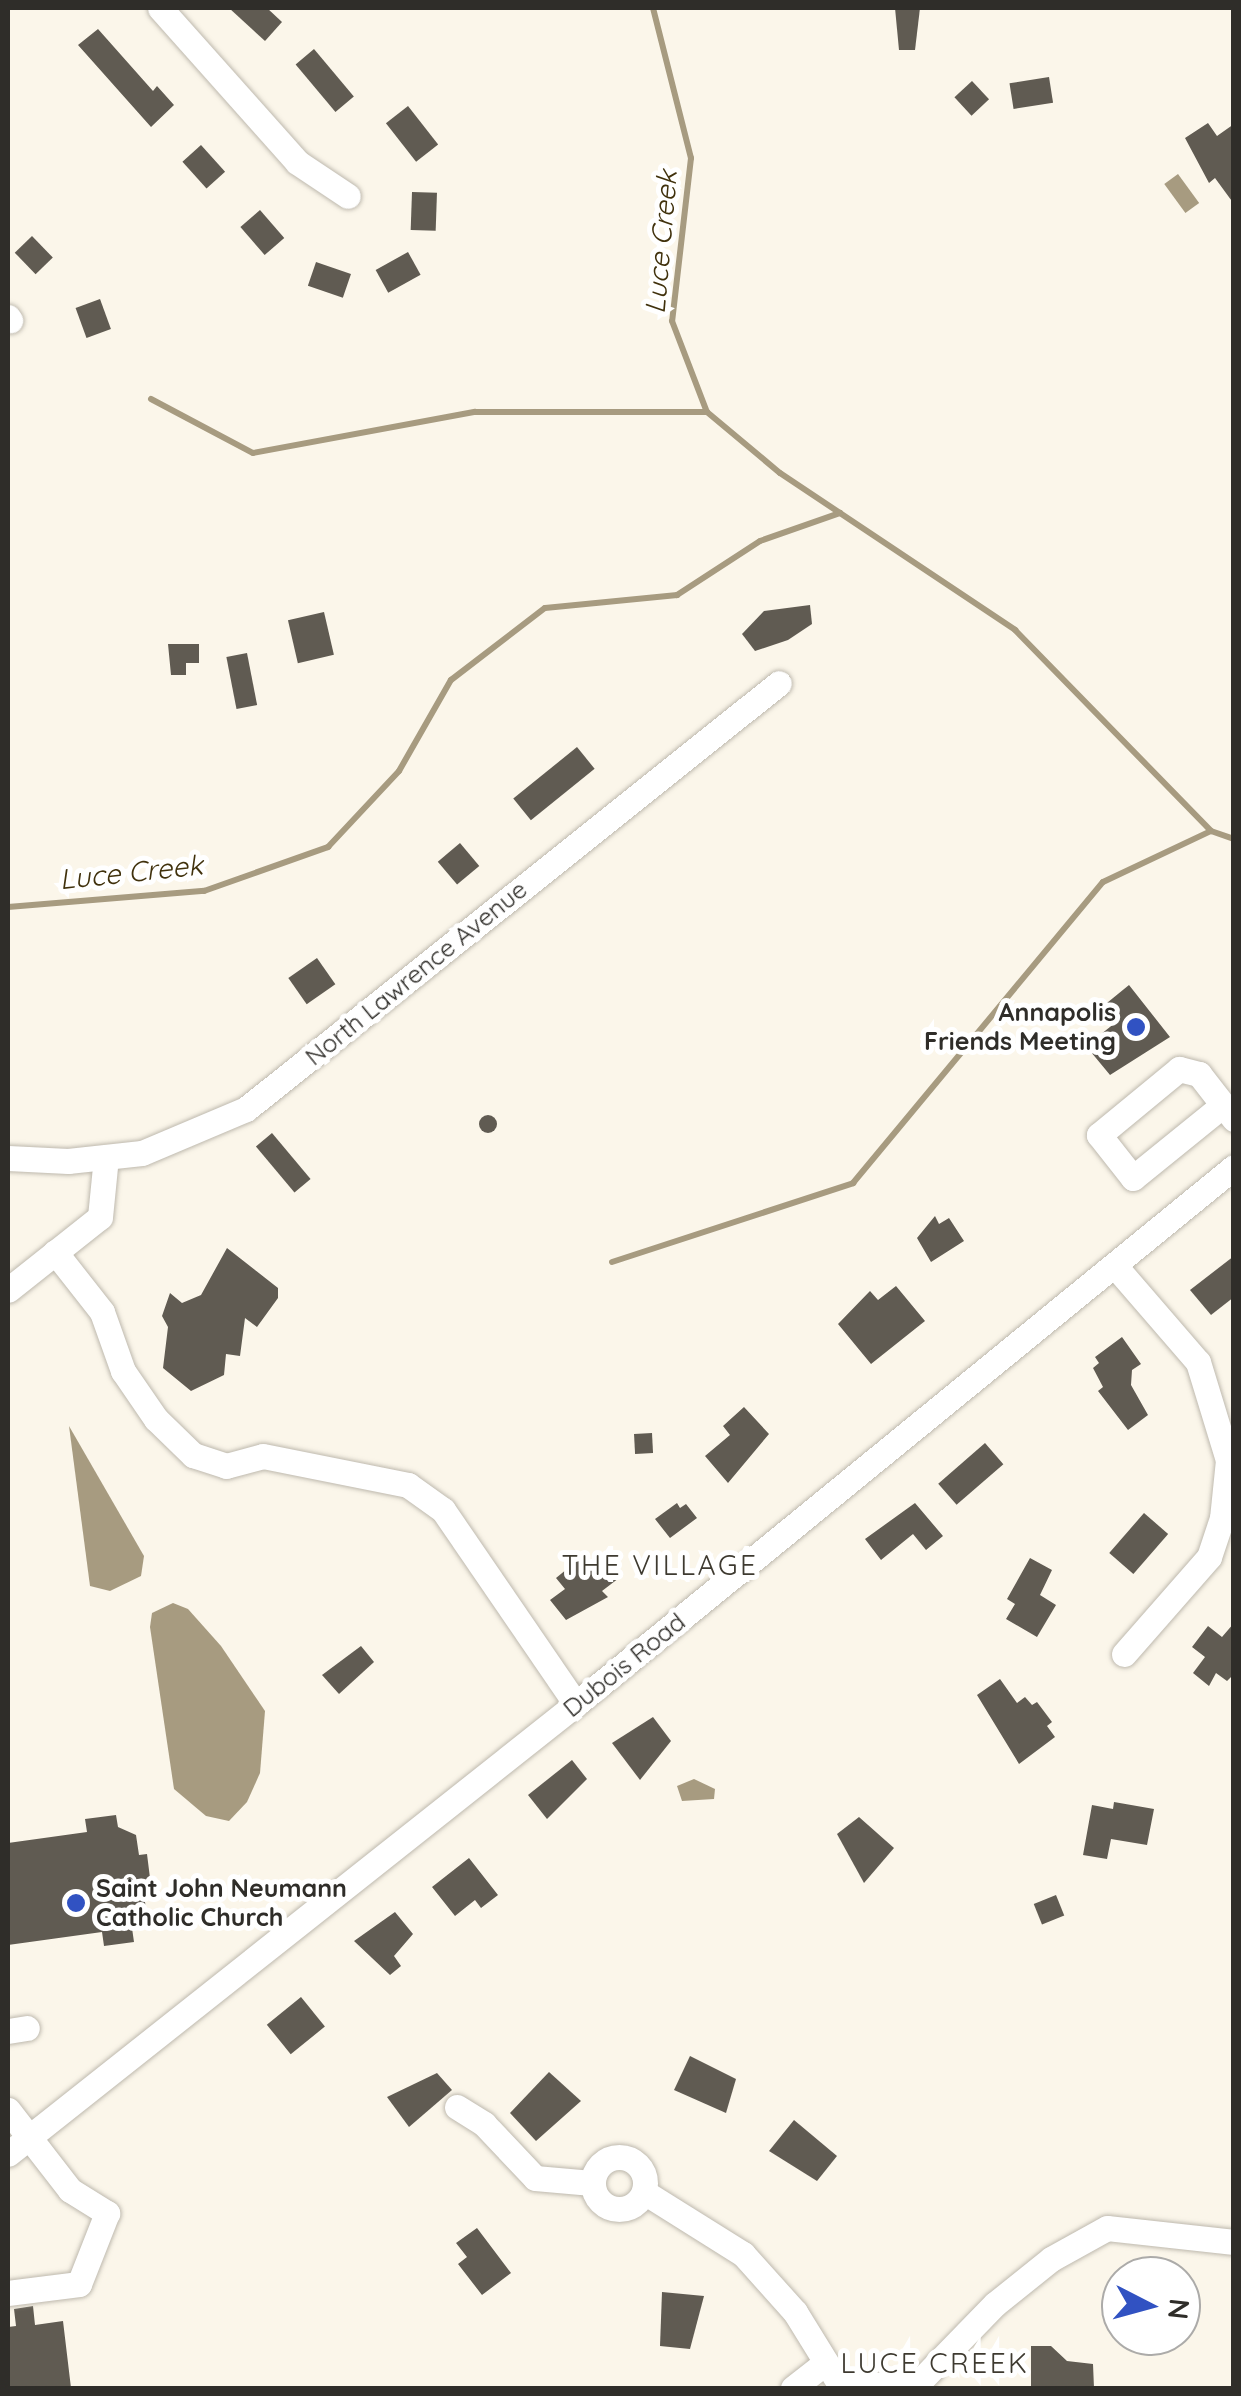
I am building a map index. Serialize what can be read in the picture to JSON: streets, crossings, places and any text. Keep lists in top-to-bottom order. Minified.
{"streets":{"street":["North Lawrence Avenue","Dubois Road"]},"districts":["THE VILLAGE","LUCE CREEK"],"water":["Luce Creek"],"places":["Annapolis Friends Meeting","Saint John Neumann Catholic Church"],"north":"right"}
